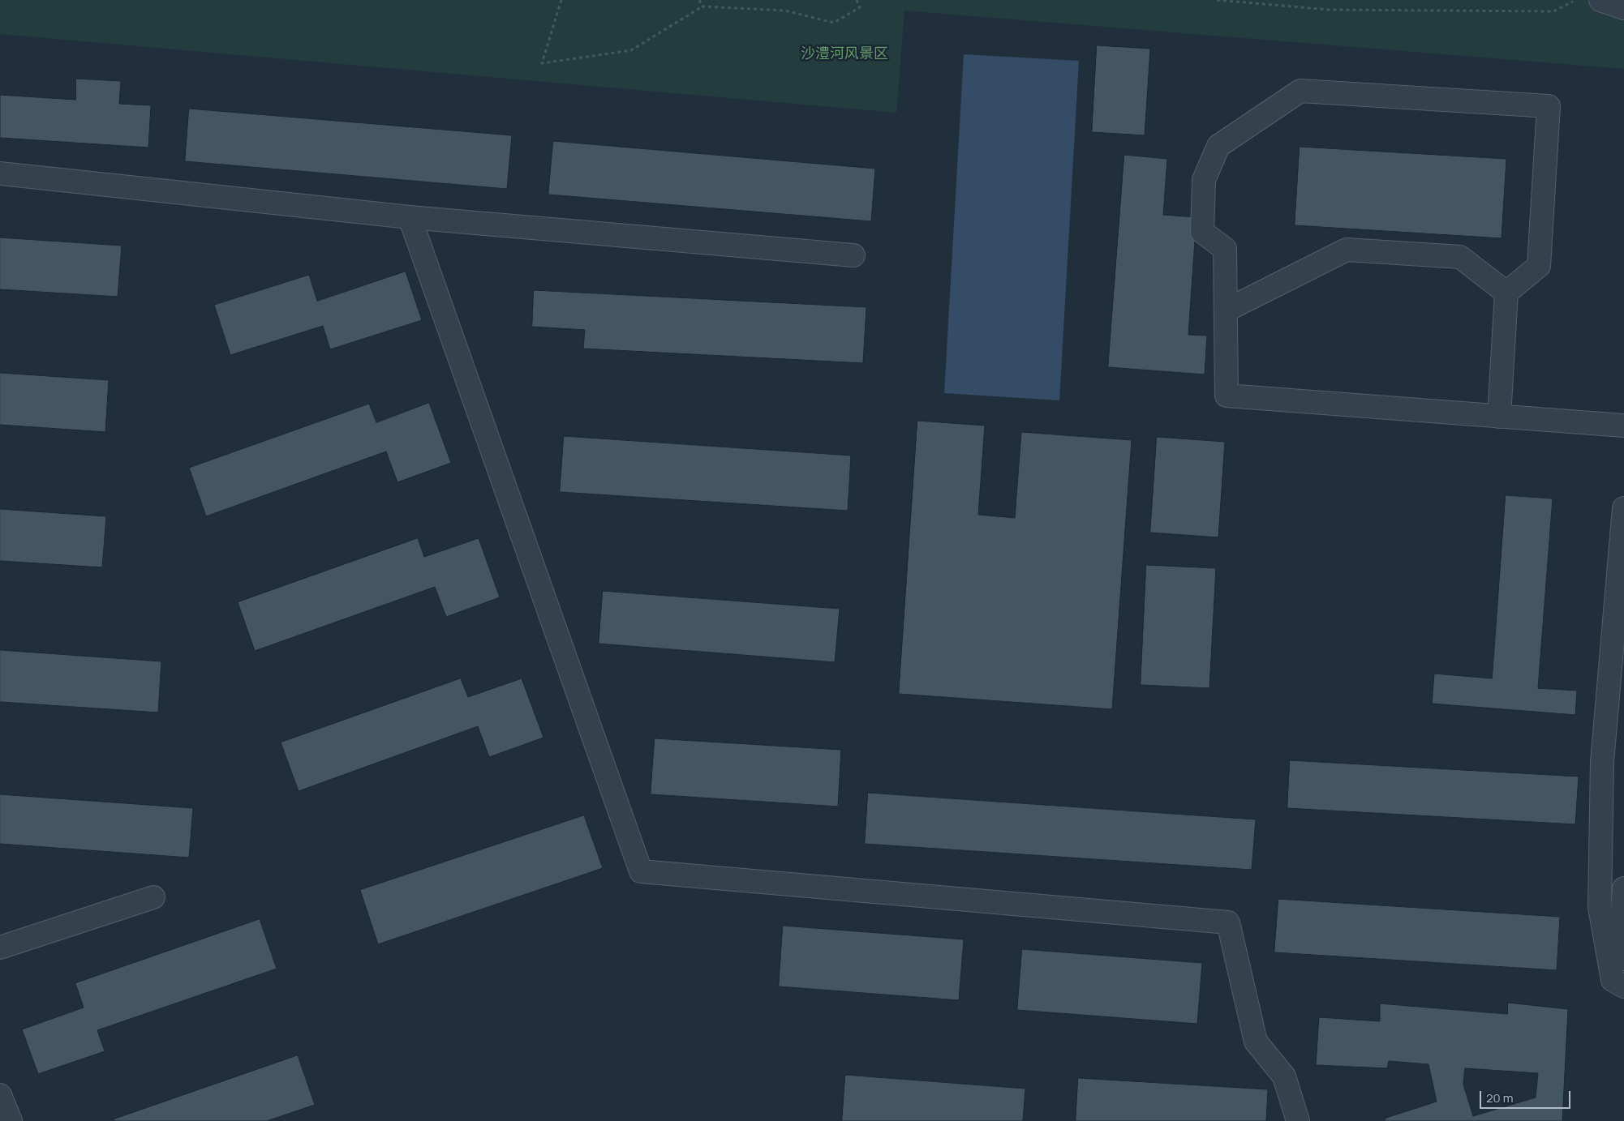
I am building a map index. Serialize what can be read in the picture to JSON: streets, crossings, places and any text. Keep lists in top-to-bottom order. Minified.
{"parks":["沙澧河风景区"],"scale_bar":"20 m"}
